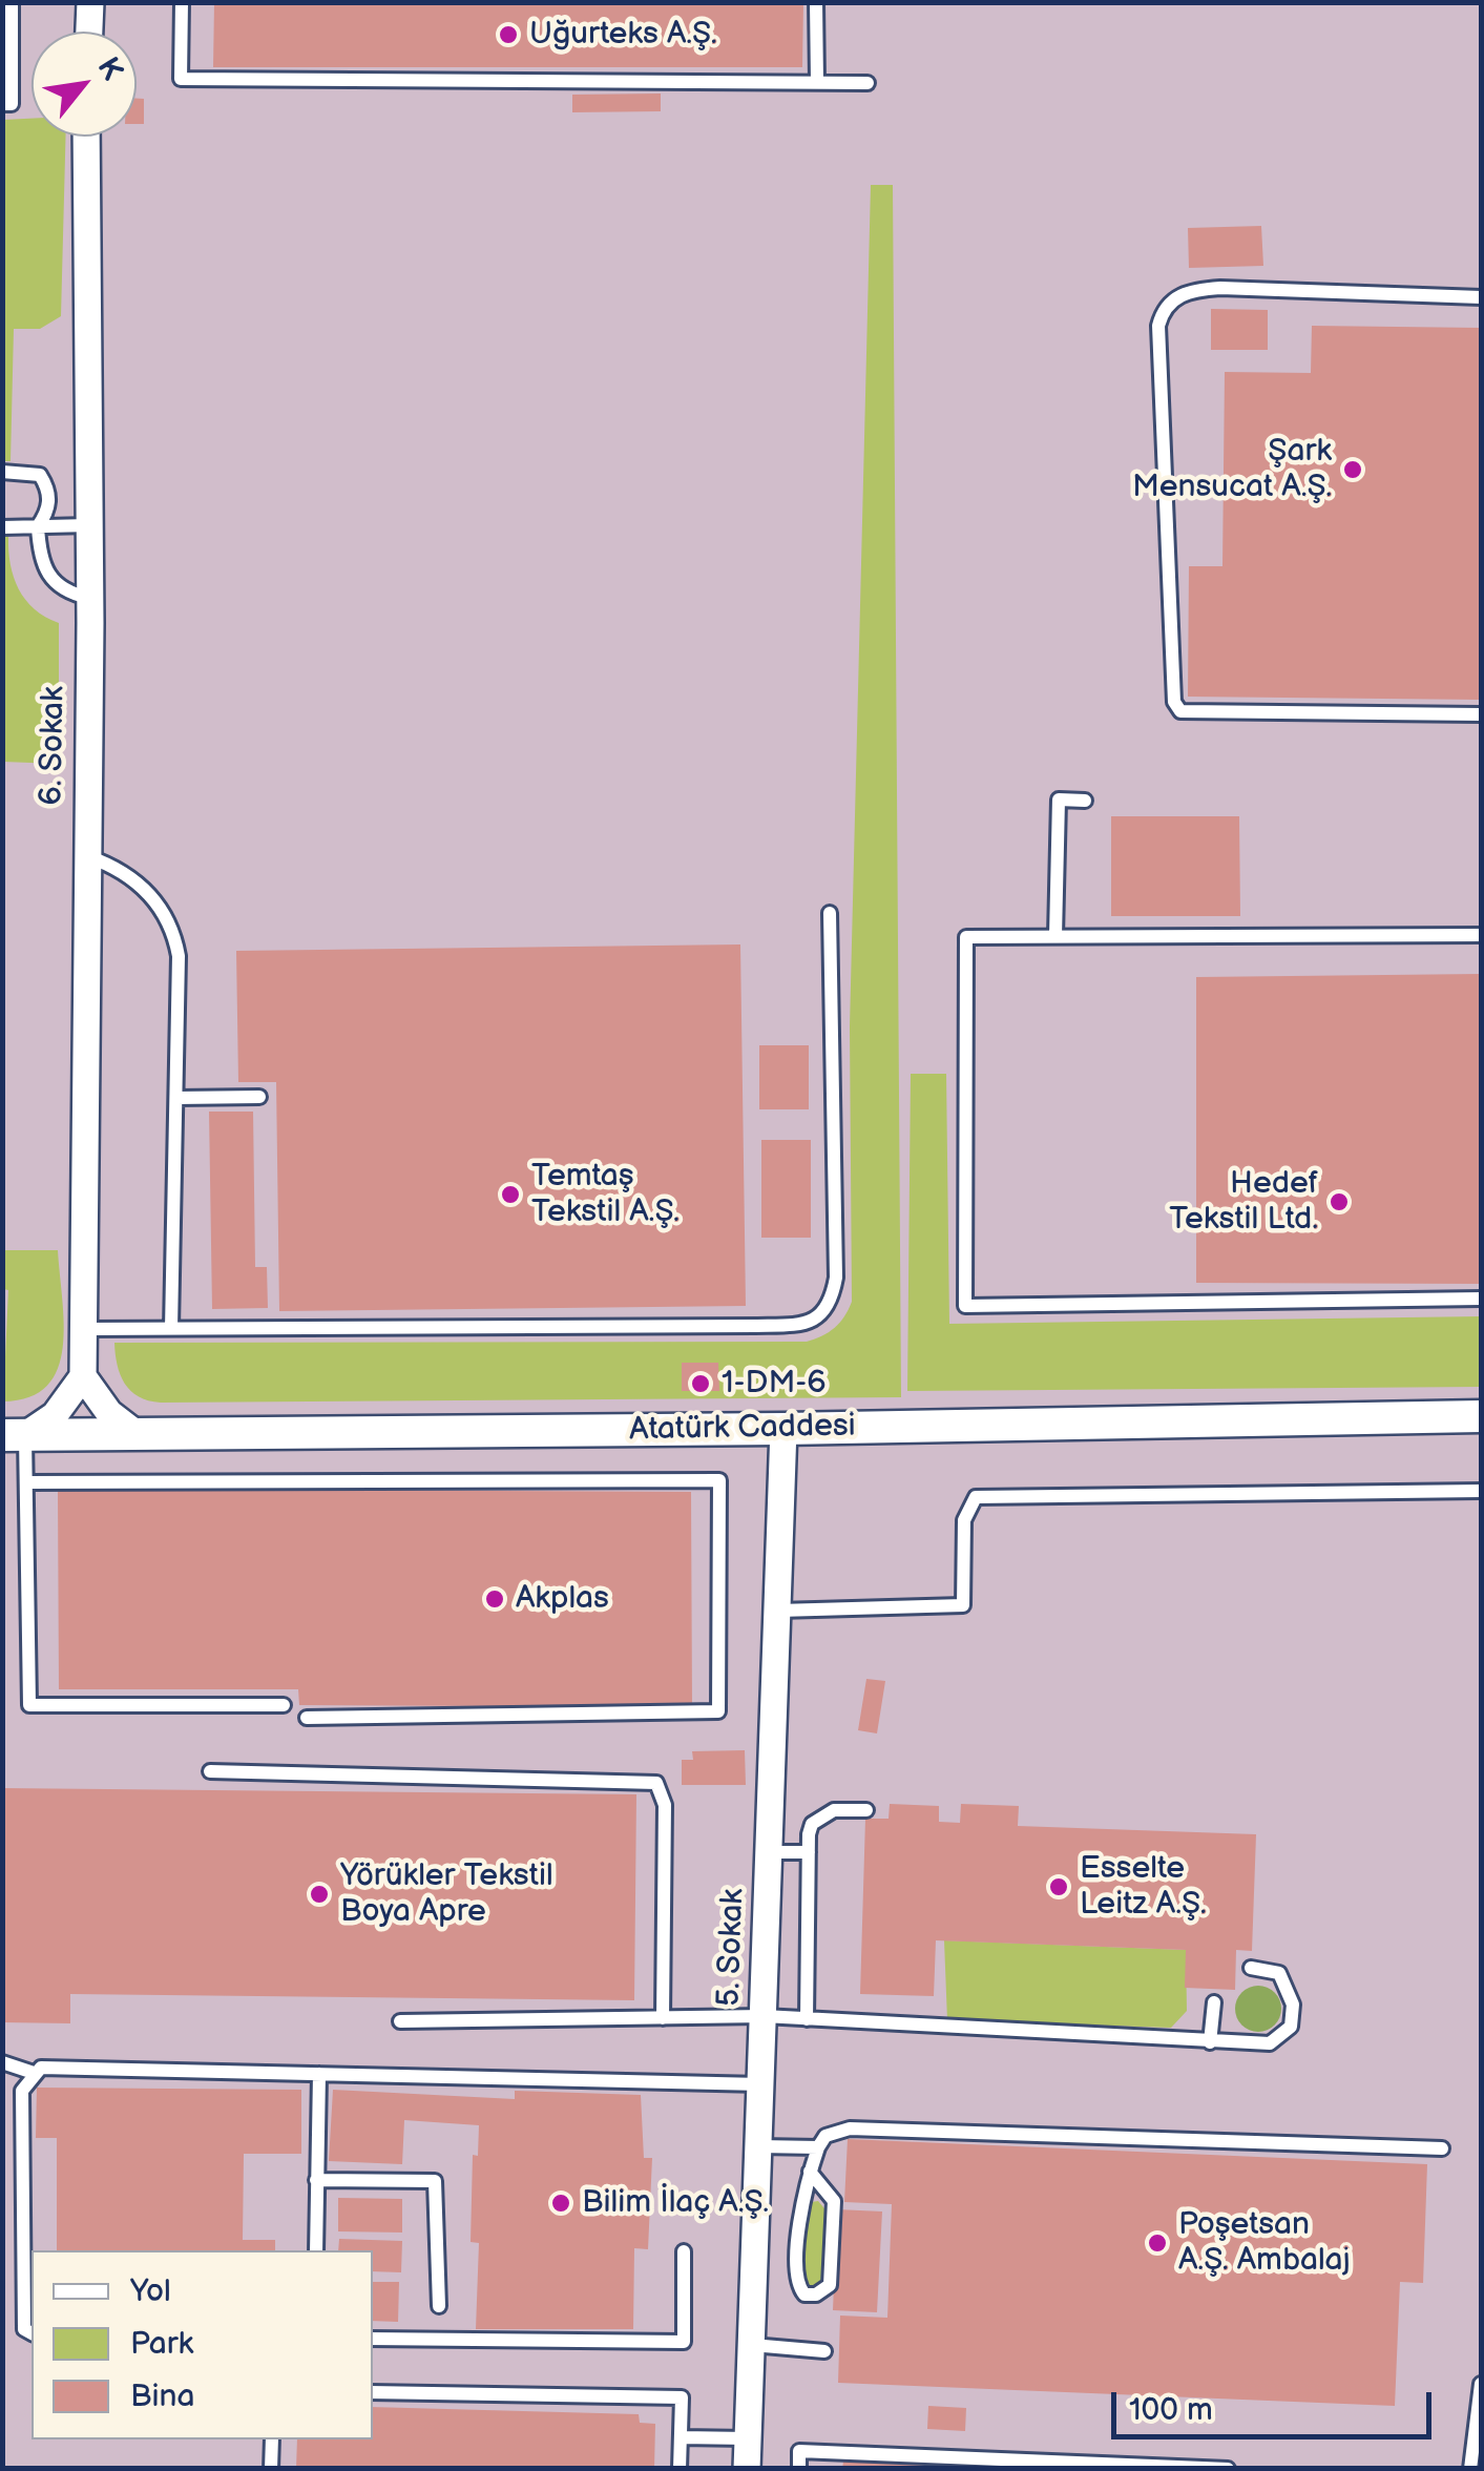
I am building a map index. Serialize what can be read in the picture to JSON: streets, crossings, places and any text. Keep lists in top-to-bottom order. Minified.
{"streets":{"street":["6. Sokak","Atatürk Caddesi","5. Sokak"]},"crossings":[["Atatürk Caddesi","5. Sokak"]],"places":["Uğurteks A.Ş.","Şark Mensucat A.Ş.","Temtaş Tekstil A.Ş.","Hedef Tekstil Ltd.","1-DM-6","Akplas","Esselte Leitz A.Ş.","Yörükler Tekstil Boya Apre","Bilim İlaç A.Ş.","Poşetsan A.Ş. Ambalaj"],"legend":["Yol","Park","Bina"],"scale_bar":"100 m","north":"top right"}
